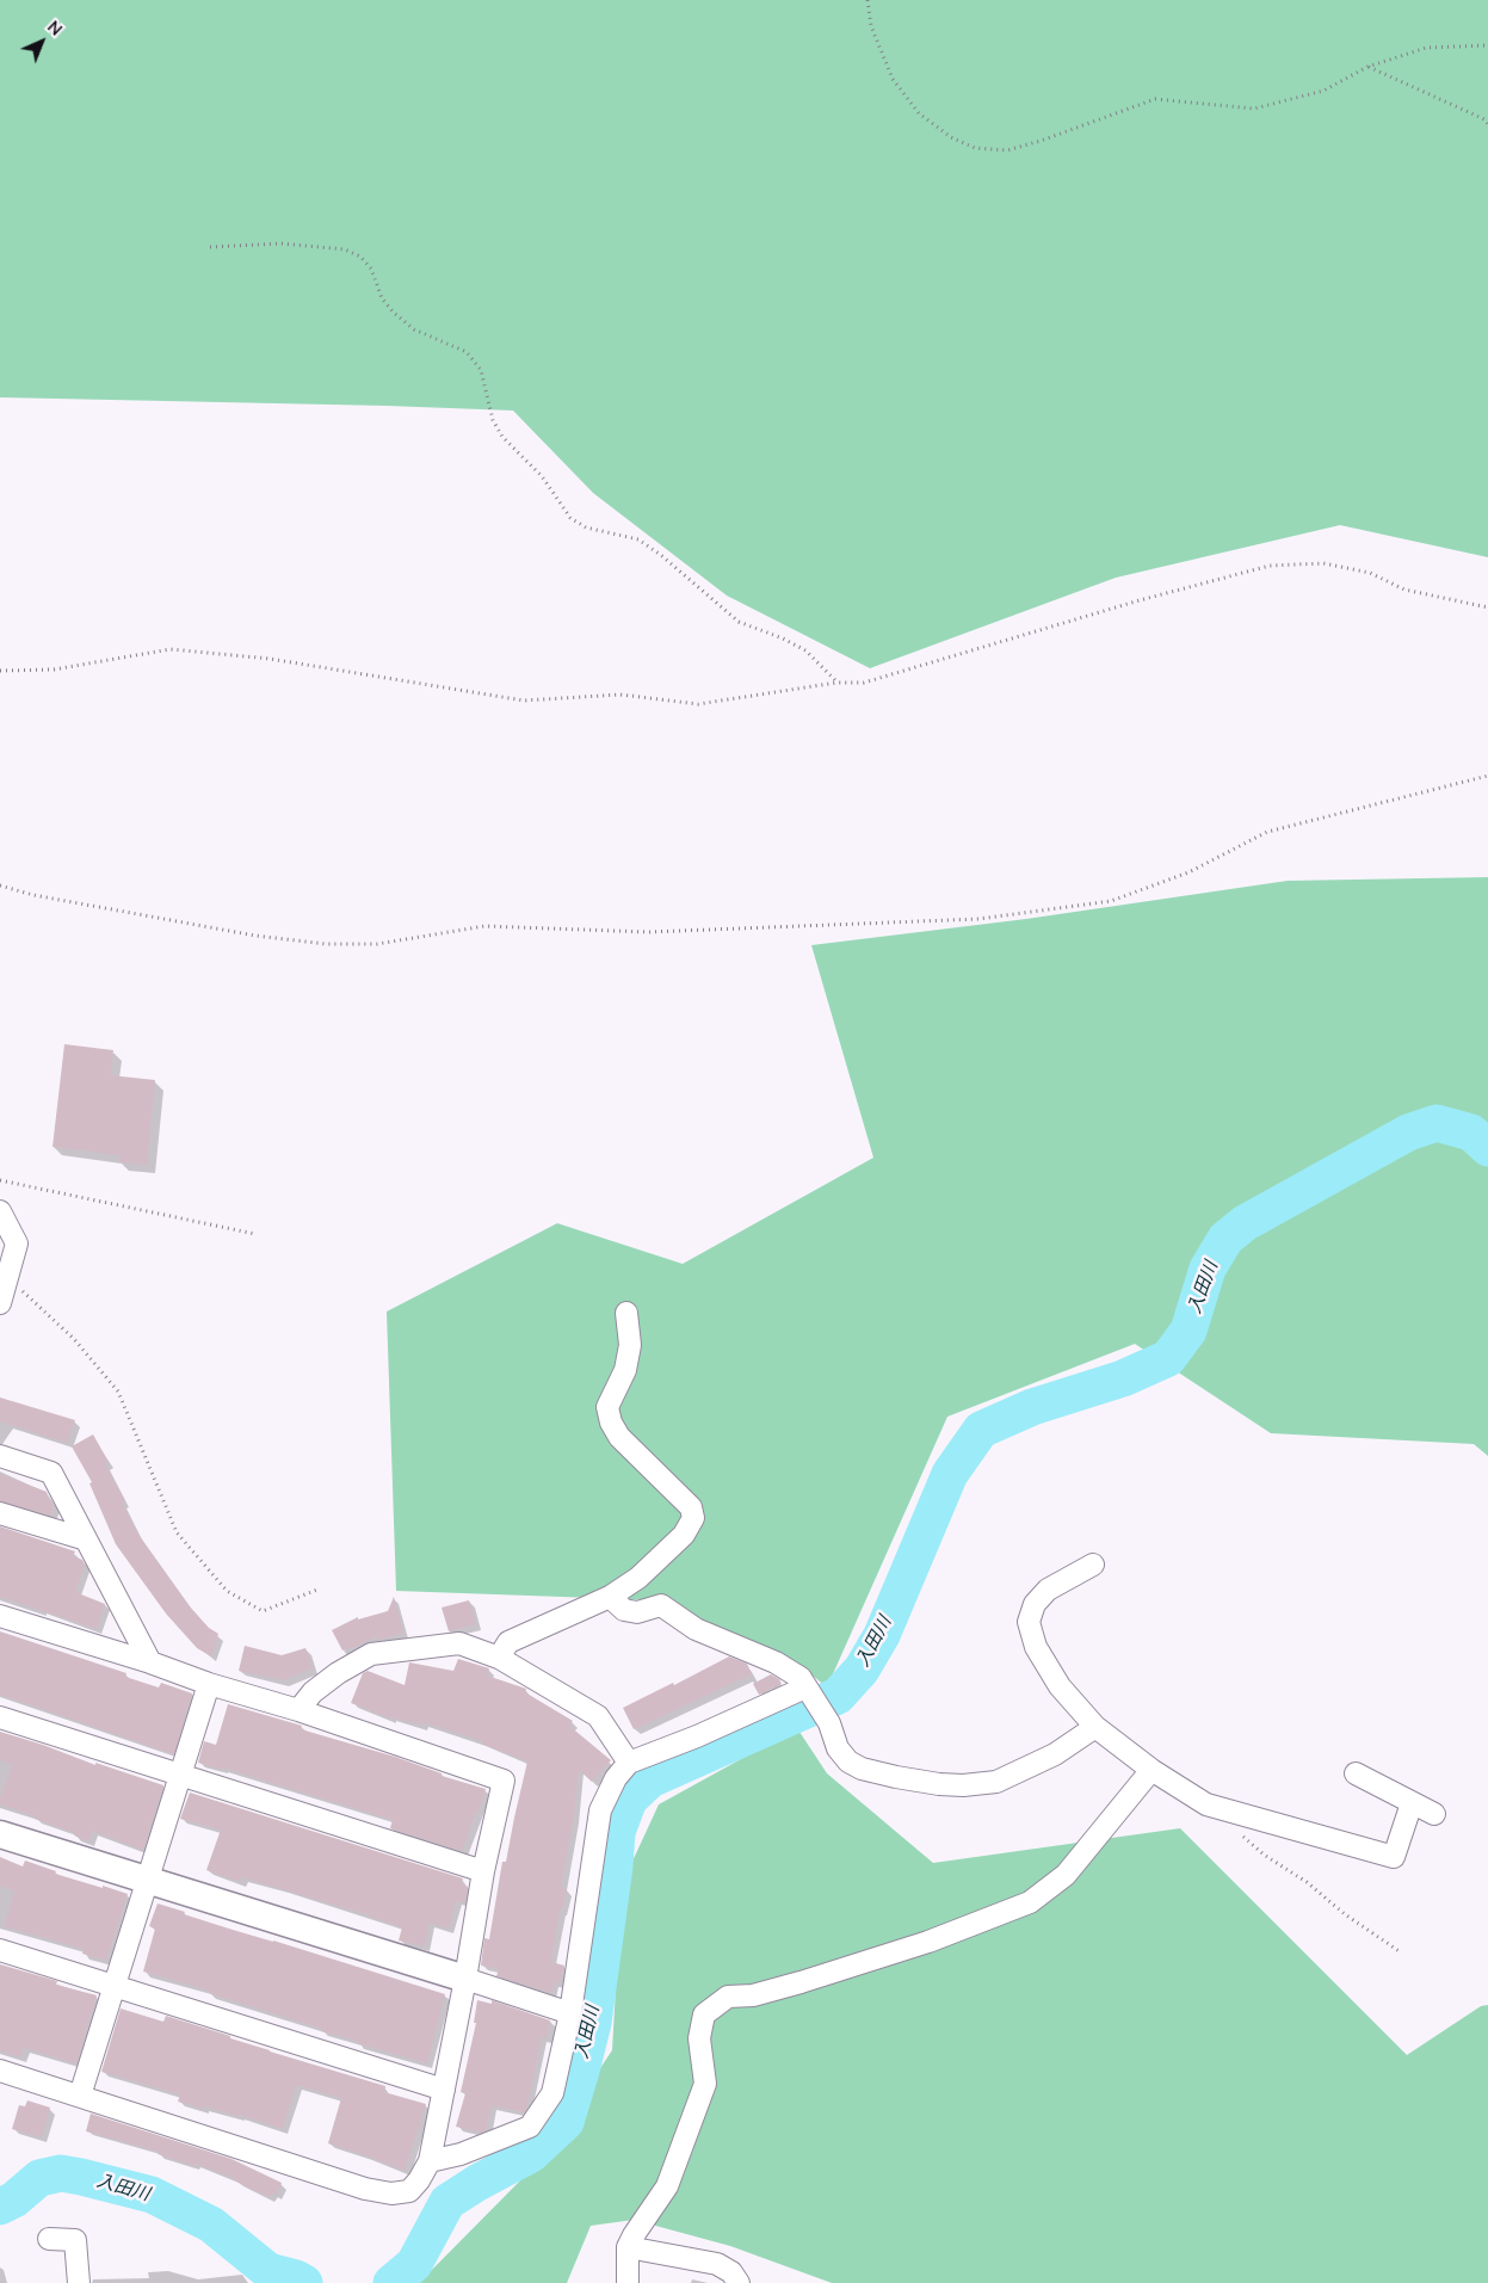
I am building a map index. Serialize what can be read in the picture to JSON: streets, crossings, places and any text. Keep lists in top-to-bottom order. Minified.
{"water":["入田川"],"north":"top right"}
